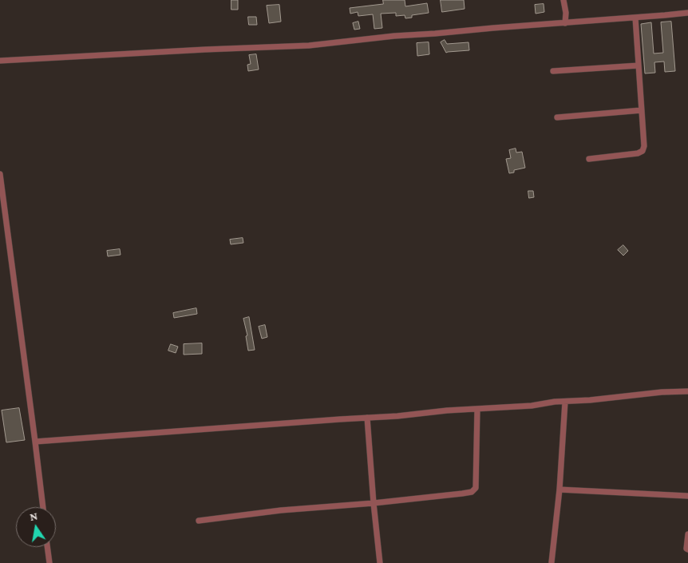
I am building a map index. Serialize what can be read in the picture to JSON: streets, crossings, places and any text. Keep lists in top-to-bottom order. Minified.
{"north":"top"}
